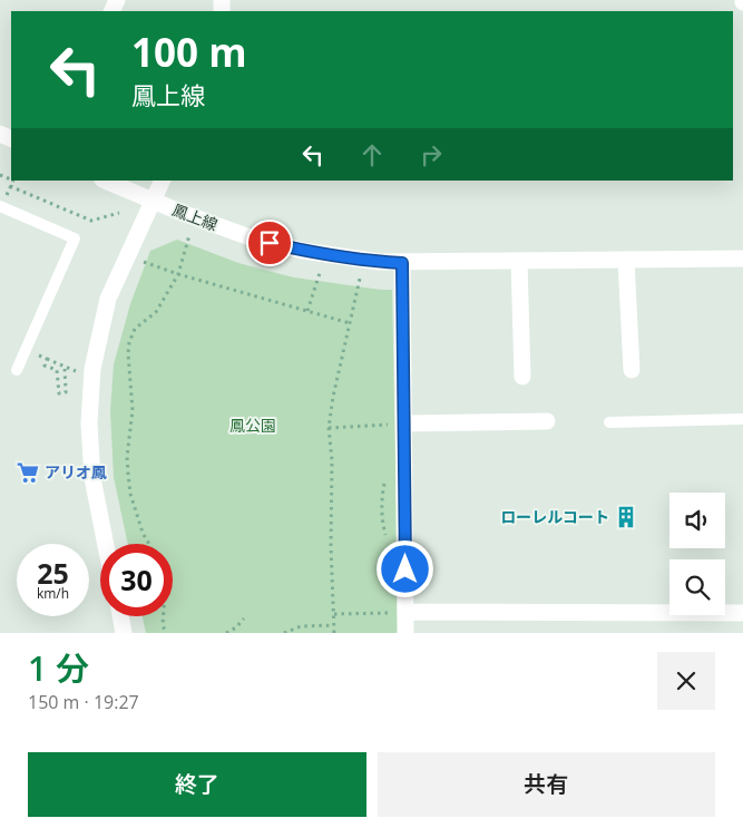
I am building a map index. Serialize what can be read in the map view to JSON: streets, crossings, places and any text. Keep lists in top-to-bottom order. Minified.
{"streets":{"street":["鳳上線"]},"parks":["鳳公園"],"places":{"supermarket":["アリオ鳳"],"building":["ローレルコート"]},"page":{"turn":["100 m","鳳上線"],"speed":"25 km/h","limit":"30","heading":["1 分","150 m · 19:27"],"buttons":["終了","共有"]}}
